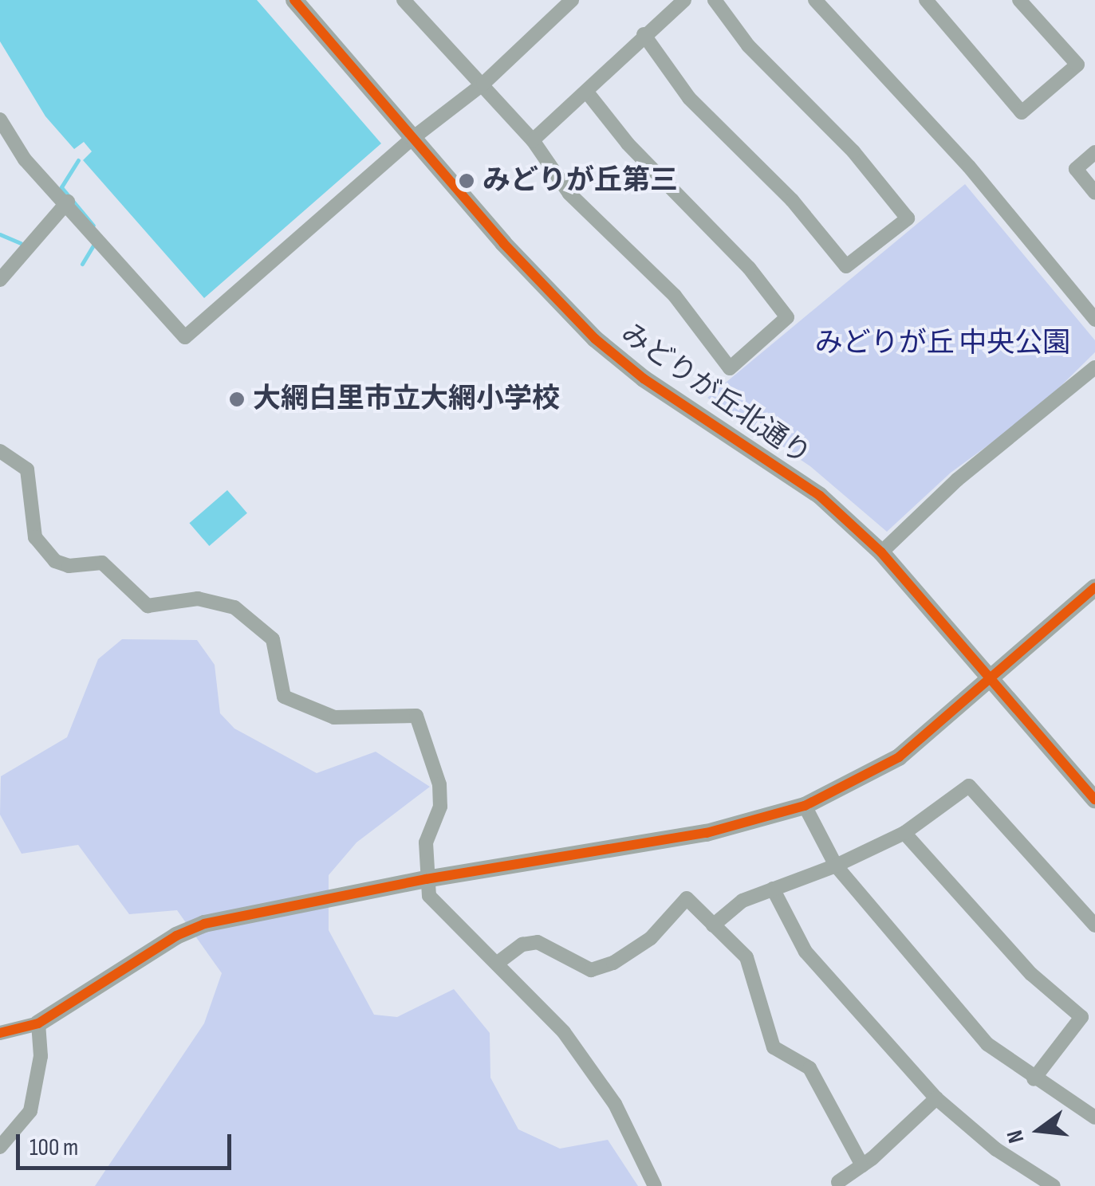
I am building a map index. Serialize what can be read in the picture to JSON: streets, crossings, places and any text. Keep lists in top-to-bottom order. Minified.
{"streets":{"street":["みどりが丘北通り"]},"parks":["みどりが丘 中央公園"],"places":["みどりが丘第三","大網白里市立大網小学校"],"scale_bar":"100 m","north":"left"}
